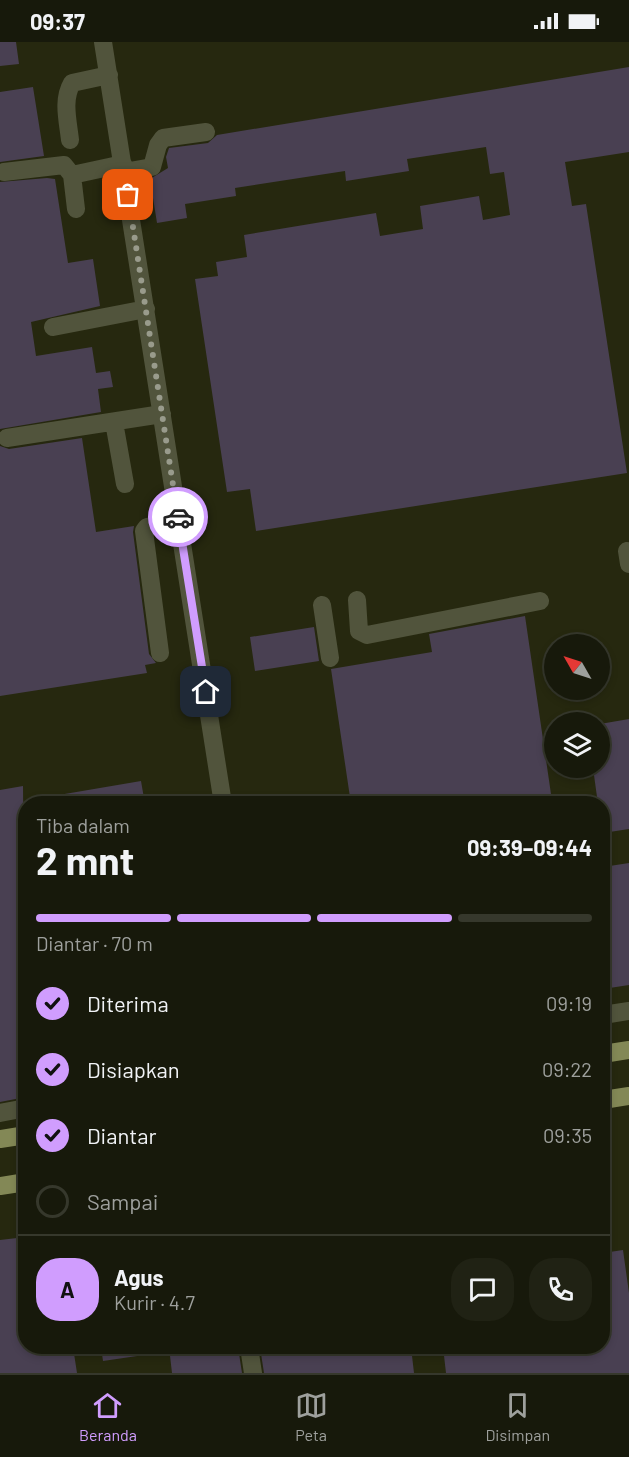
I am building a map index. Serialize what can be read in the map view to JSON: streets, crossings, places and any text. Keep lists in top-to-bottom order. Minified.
{"north":"top left","page":{"status":"09:37","heading":["2 mnt","Tiba dalam","09:39–09:44"],"panel":["Agus","Kurir · 4.7"],"bar":"Diantar · 70 m","list":[["Diterima","09:19"],["Disiapkan","09:22"],["Diantar","09:35"],"Sampai"],"round":"A","tabs":["Beranda","Peta","Disimpan"]}}
